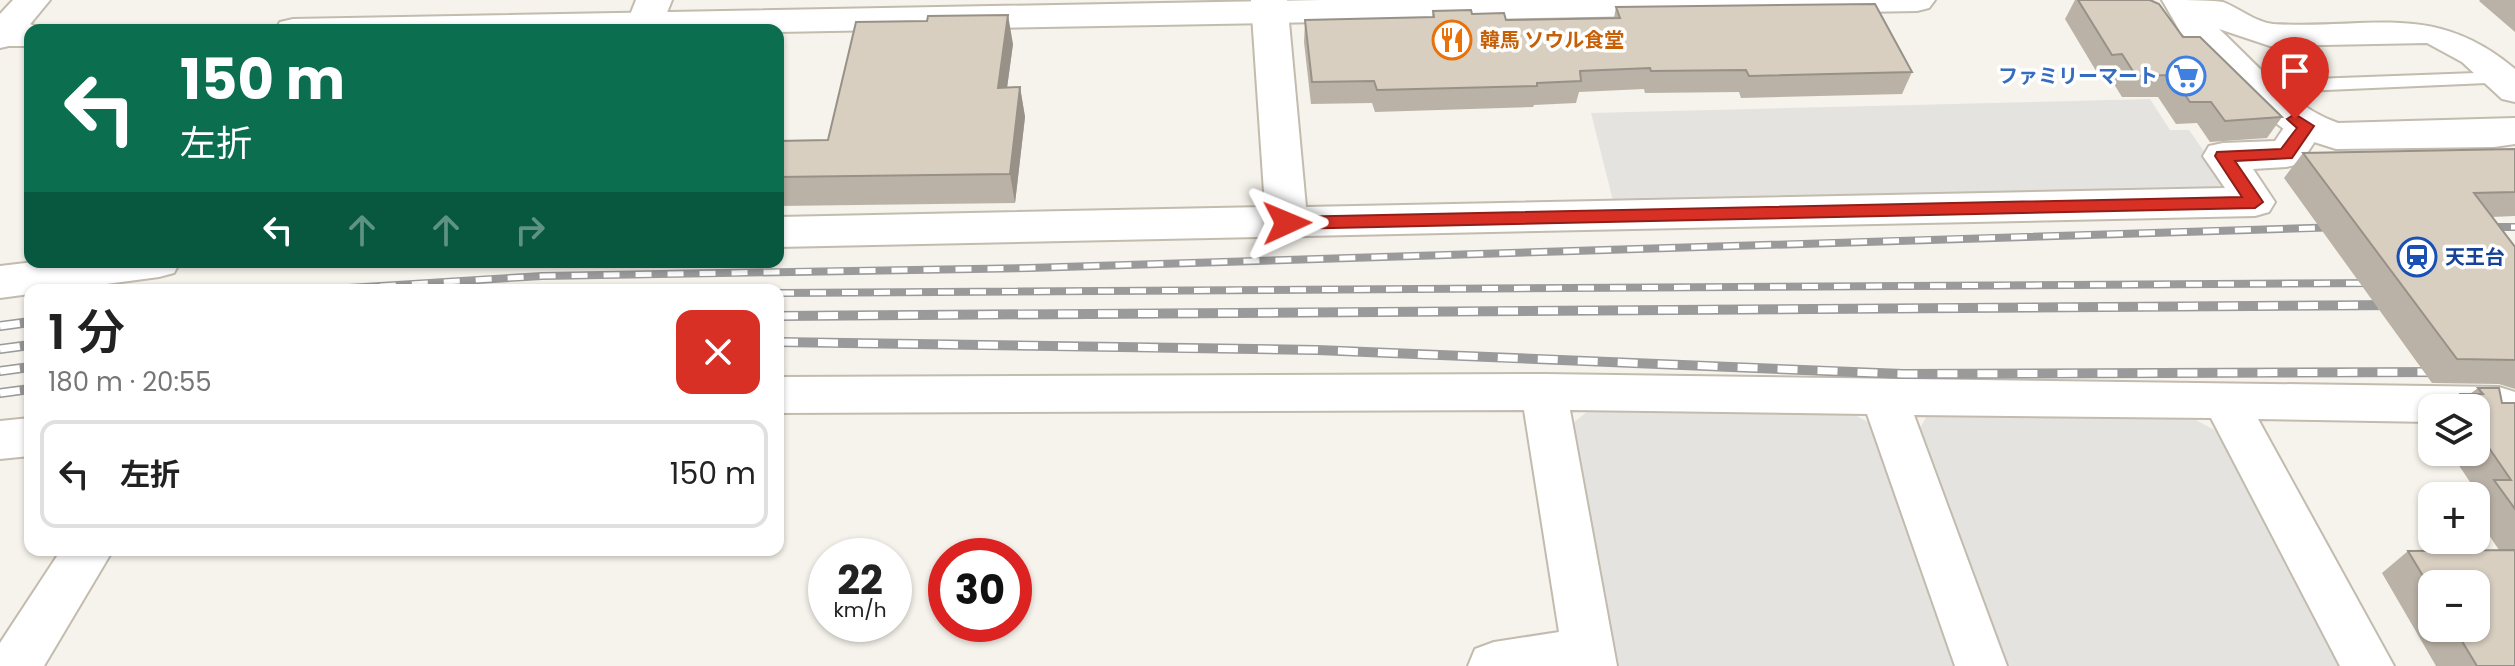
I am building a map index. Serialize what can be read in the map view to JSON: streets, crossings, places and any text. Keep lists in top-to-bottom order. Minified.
{"places":{"restaurant":["韓馬 ソウル食堂"],"supermarket":["ファミリーマート"],"station":["天王台"]},"page":{"turn":["150 m","左折"],"heading":["1 分","180 m · 20:55"],"map_buttons":["+","−"],"list":[{"name":"左折","value":"150 m"}],"speed":"22 km/h","limit":"30"}}
